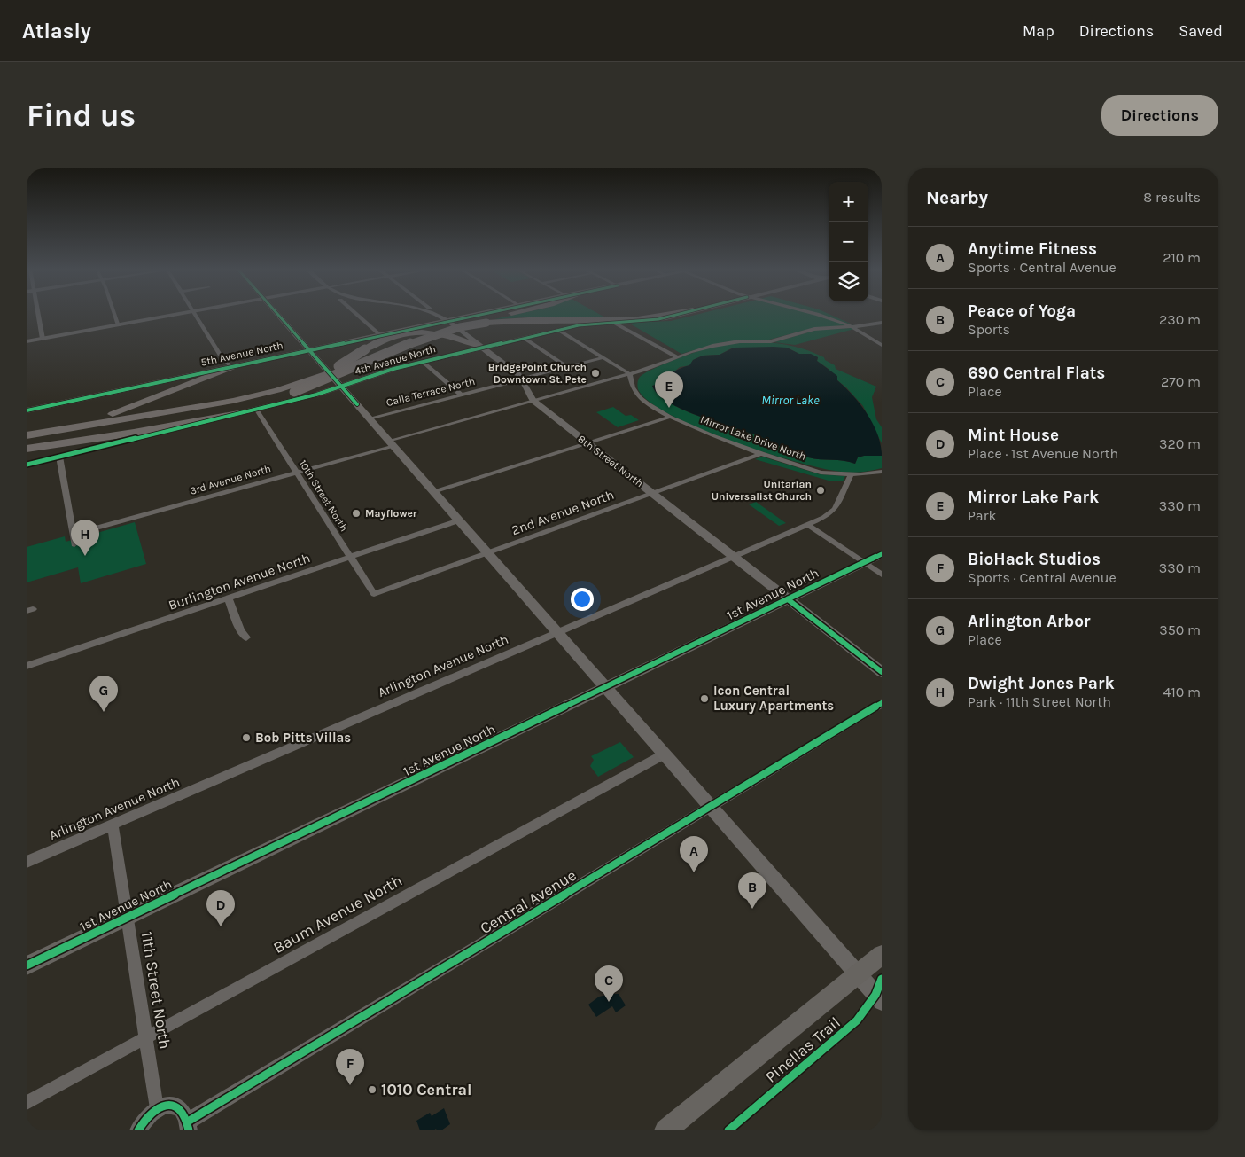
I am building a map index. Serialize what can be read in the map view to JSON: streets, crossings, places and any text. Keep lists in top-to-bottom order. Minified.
{"streets":{"main road":["5th Avenue North","4th Avenue North","8th Street North","1st Avenue North"],"street":["Calla Terrace North","Mirror Lake Drive North","3rd Avenue North","10th Street North","2nd Avenue North","Burlington Avenue North","Arlington Avenue North","Central Avenue","Baum Avenue North","11th Street North"],"cycle path":["Pinellas Trail"]},"crossings":[["5th Avenue North","8th Street North"],["4th Avenue North","8th Street North"],["4th Avenue North","10th Street North"],["Calla Terrace North","8th Street North"],["Mirror Lake Drive North","3rd Avenue North"],["Mirror Lake Drive North","2nd Avenue North"],["Mirror Lake Drive North","Arlington Avenue North"],["8th Street North","3rd Avenue North"],["8th Street North","2nd Avenue North"],["8th Street North","1st Avenue North"],["8th Street North","Arlington Avenue North"],["3rd Avenue North","10th Street North"],["10th Street North","2nd Avenue North"],["10th Street North","Burlington Avenue North"],["1st Avenue North","11th Street North"],["Arlington Avenue North","11th Street North"],["Baum Avenue North","11th Street North"]],"water":["Mirror Lake"],"places":["BridgePoint Church Downtown St. Pete","Unitarian Universalist Church","Mayflower","Icon Central Luxury Apartments","Bob Pitts Villas","1010 Central"],"page":{"header":"Atlasly","nav":["Map","Directions","Saved"],"buttons":"Directions","title":"Find us","heading":["Nearby","8 results"],"map_buttons":["+","−"],"list":[{"mark":"A","name":"Anytime Fitness","note":"Sports · Central Avenue","value":"210 m"},{"mark":"B","name":"Peace of Yoga","note":"Sports","value":"230 m"},{"mark":"C","name":"690 Central Flats","note":"Place","value":"270 m"},{"mark":"D","name":"Mint House","note":"Place · 1st Avenue North","value":"320 m"},{"mark":"E","name":"Mirror Lake Park","note":"Park","value":"330 m"},{"mark":"F","name":"BioHack Studios","note":"Sports · Central Avenue","value":"330 m"},{"mark":"G","name":"Arlington Arbor","note":"Place","value":"350 m"},{"mark":"H","name":"Dwight Jones Park","note":"Park · 11th Street North","value":"410 m"}],"pins":["E","H","G","A","B","D","C","F"]}}
